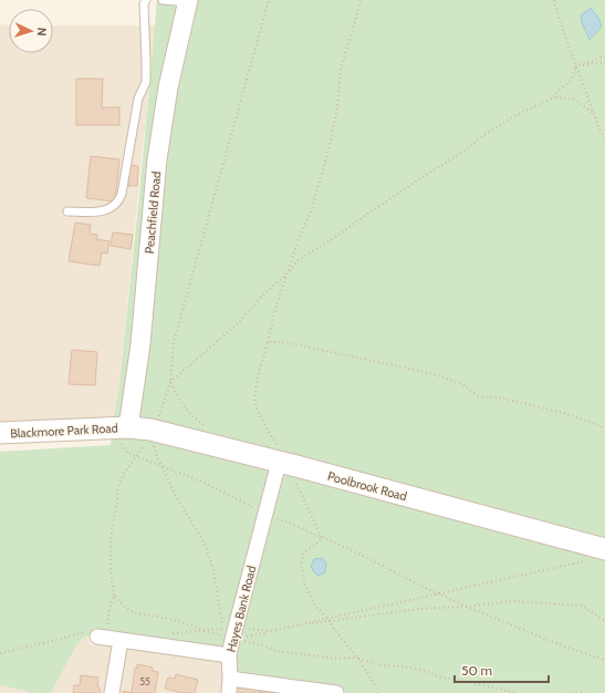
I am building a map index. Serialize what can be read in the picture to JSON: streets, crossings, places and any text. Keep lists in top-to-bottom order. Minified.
{"streets":{"main road":["Blackmore Park Road","Poolbrook Road"],"street":["Peachfield Road","Hayes Bank Road"]},"crossings":[["Peachfield Road","Blackmore Park Road"],["Peachfield Road","Poolbrook Road"],["Blackmore Park Road","Poolbrook Road"],["Poolbrook Road","Hayes Bank Road"]],"house_numbers":["55"],"scale_bar":"50 m","north":"right"}
